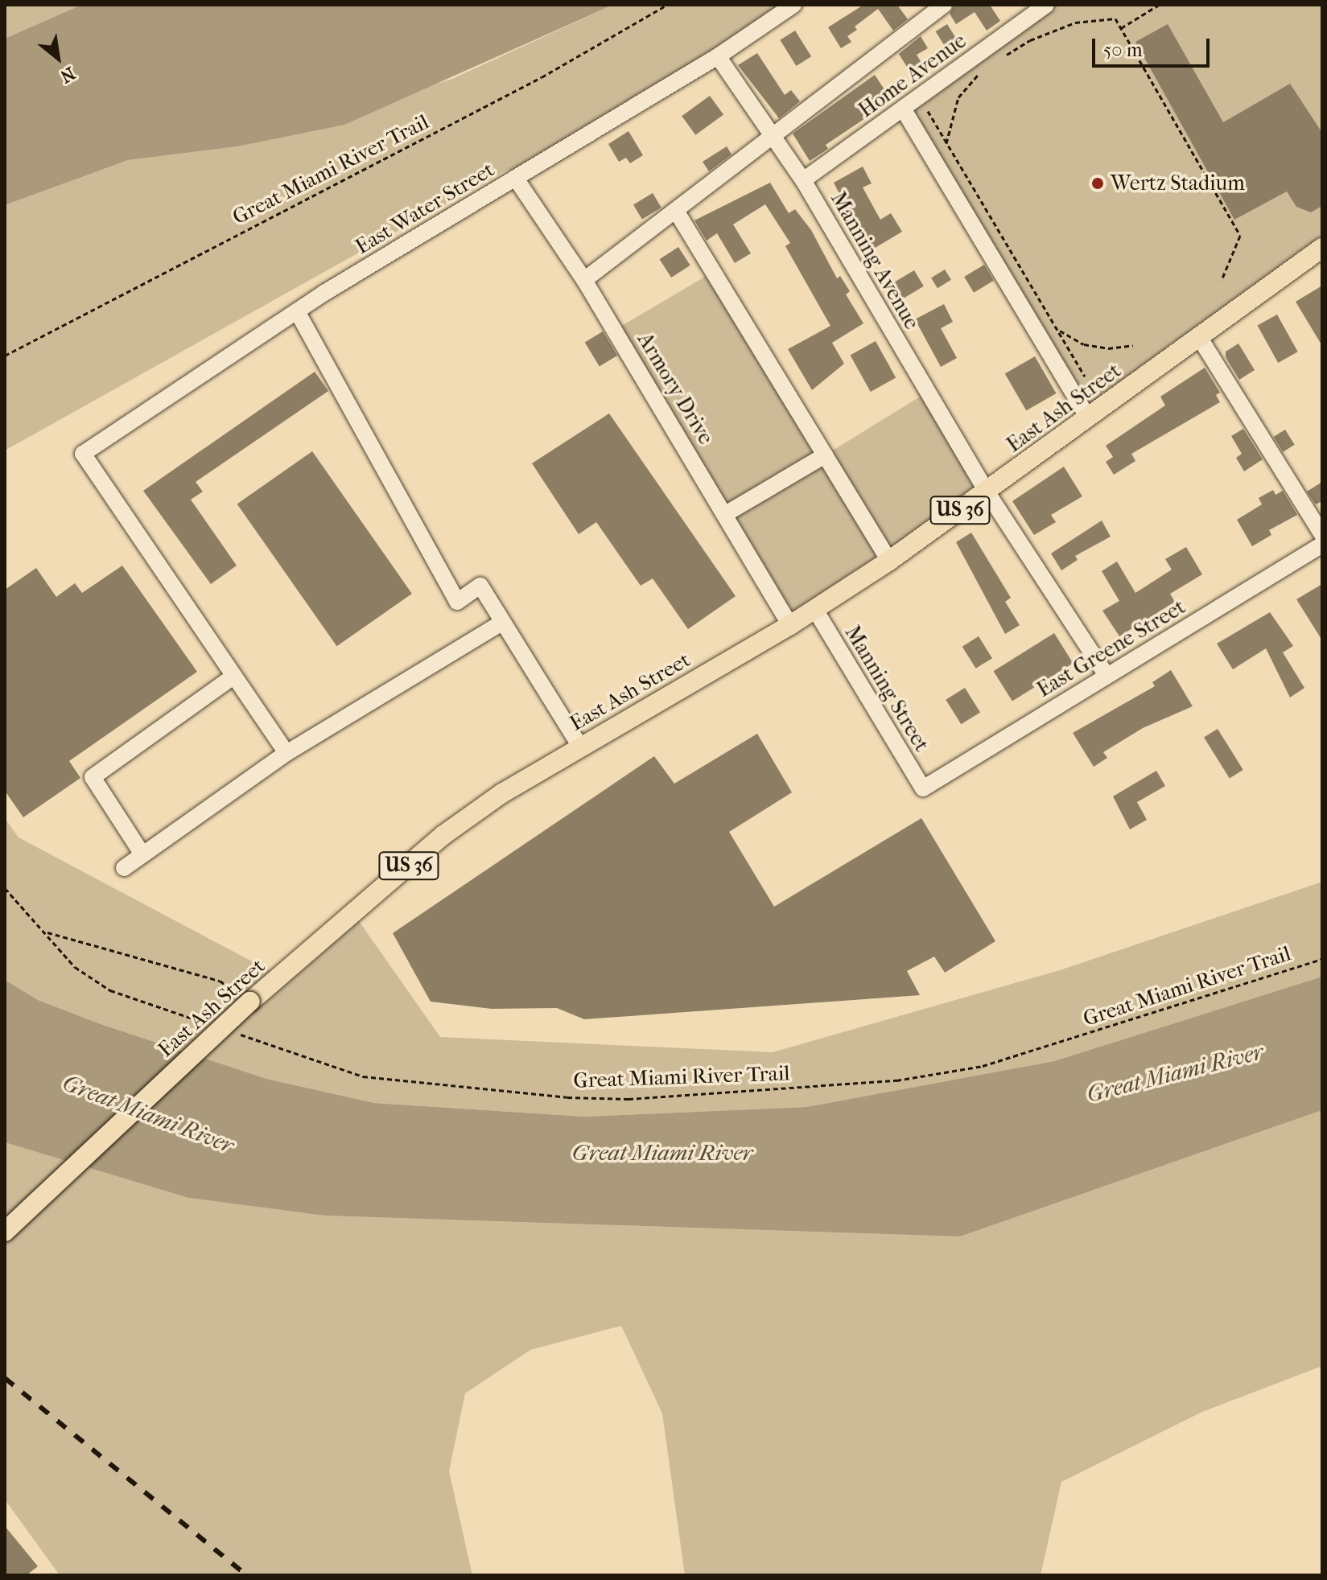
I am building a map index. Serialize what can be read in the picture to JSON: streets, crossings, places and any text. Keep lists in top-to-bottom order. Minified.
{"streets":{"main road":["East Ash Street","US 36"],"street":["Home Avenue","East Water Street","Manning Avenue","Armory Drive","East Greene Street","Manning Street"],"path":["Great Miami River Trail"]},"crossings":[["Home Avenue","Manning Avenue"],["East Water Street","Manning Avenue"],["East Water Street","Armory Drive"],["Manning Avenue","East Ash Street"],["Manning Avenue","East Greene Street"],["Armory Drive","East Ash Street"],["East Ash Street","Manning Street"],["East Greene Street","Manning Street"]],"water":["Great Miami River"],"places":["Wertz Stadium"],"scale_bar":"50 m","north":"bottom right"}
